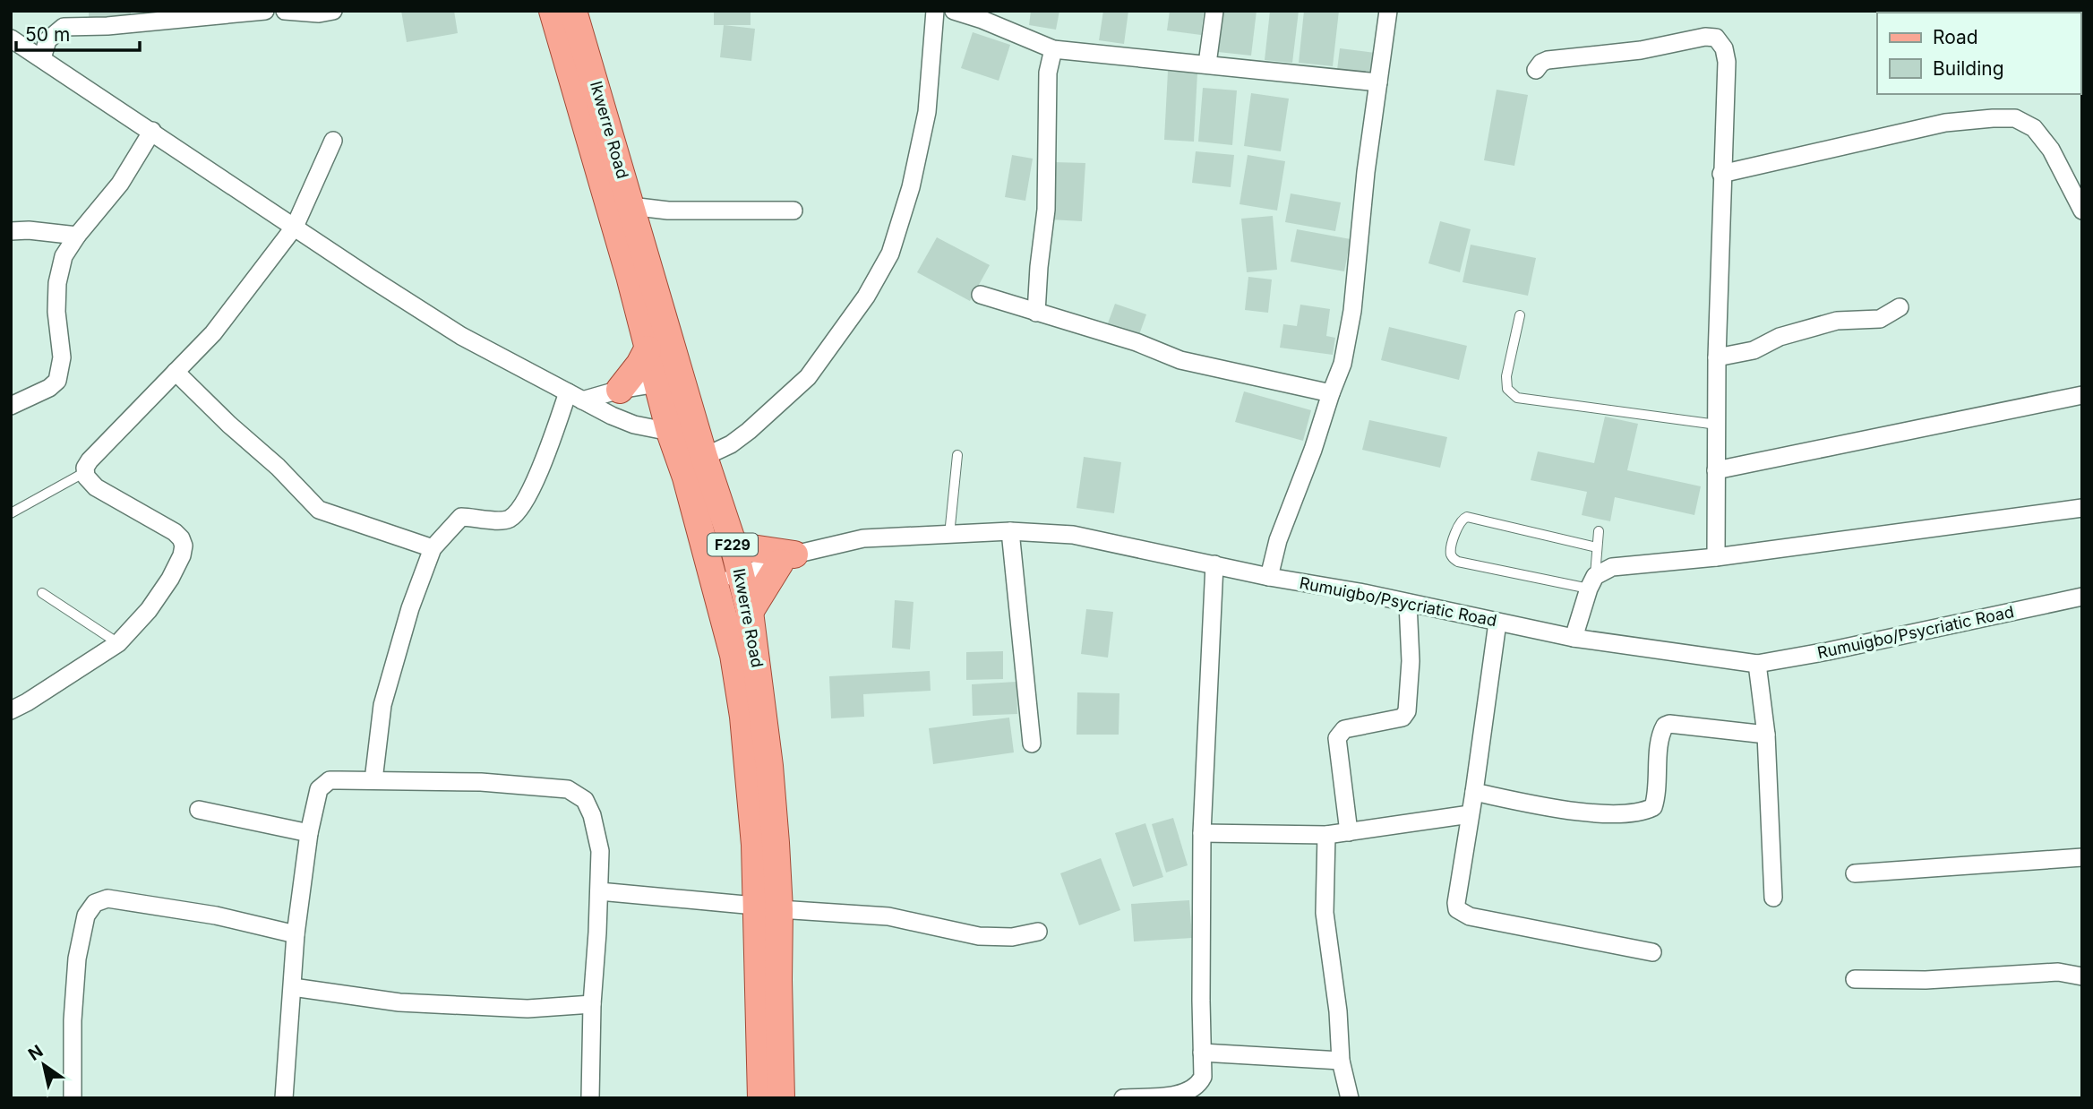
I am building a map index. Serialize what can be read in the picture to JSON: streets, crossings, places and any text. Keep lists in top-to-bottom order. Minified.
{"streets":{"main road":["Ikwerre Road","F229"],"street":["Rumuigbo/Psycriatic Road"]},"crossings":[["Ikwerre Road","Rumuigbo/Psycriatic Road"]],"legend":["Road","Building"],"scale_bar":"50 m","north":"top left"}
